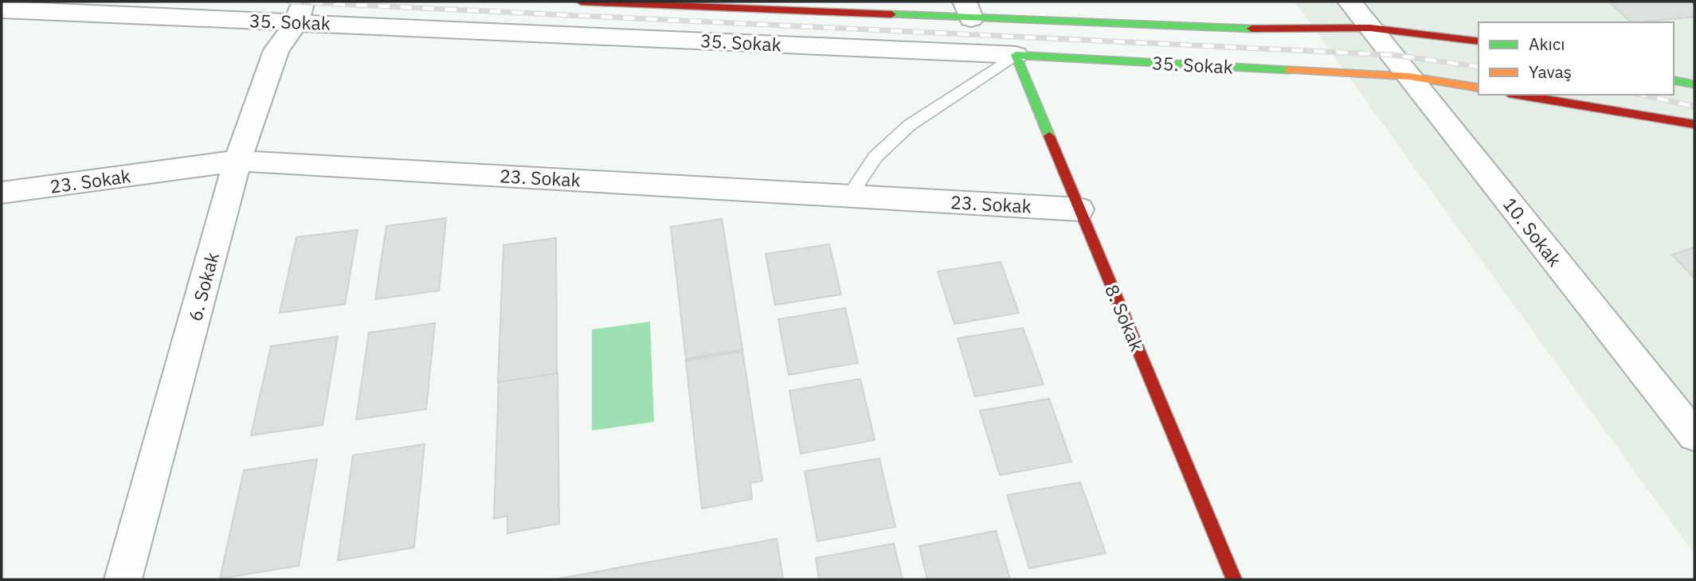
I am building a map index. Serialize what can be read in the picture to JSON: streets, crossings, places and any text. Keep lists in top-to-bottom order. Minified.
{"streets":{"street":["35. Sokak","23. Sokak","10. Sokak","6. Sokak","8. Sokak"]},"crossings":[["35. Sokak","10. Sokak"],["35. Sokak","6. Sokak"],["35. Sokak","8. Sokak"],["23. Sokak","6. Sokak"],["23. Sokak","8. Sokak"]],"legend":["Akıcı","Yavaş"]}
